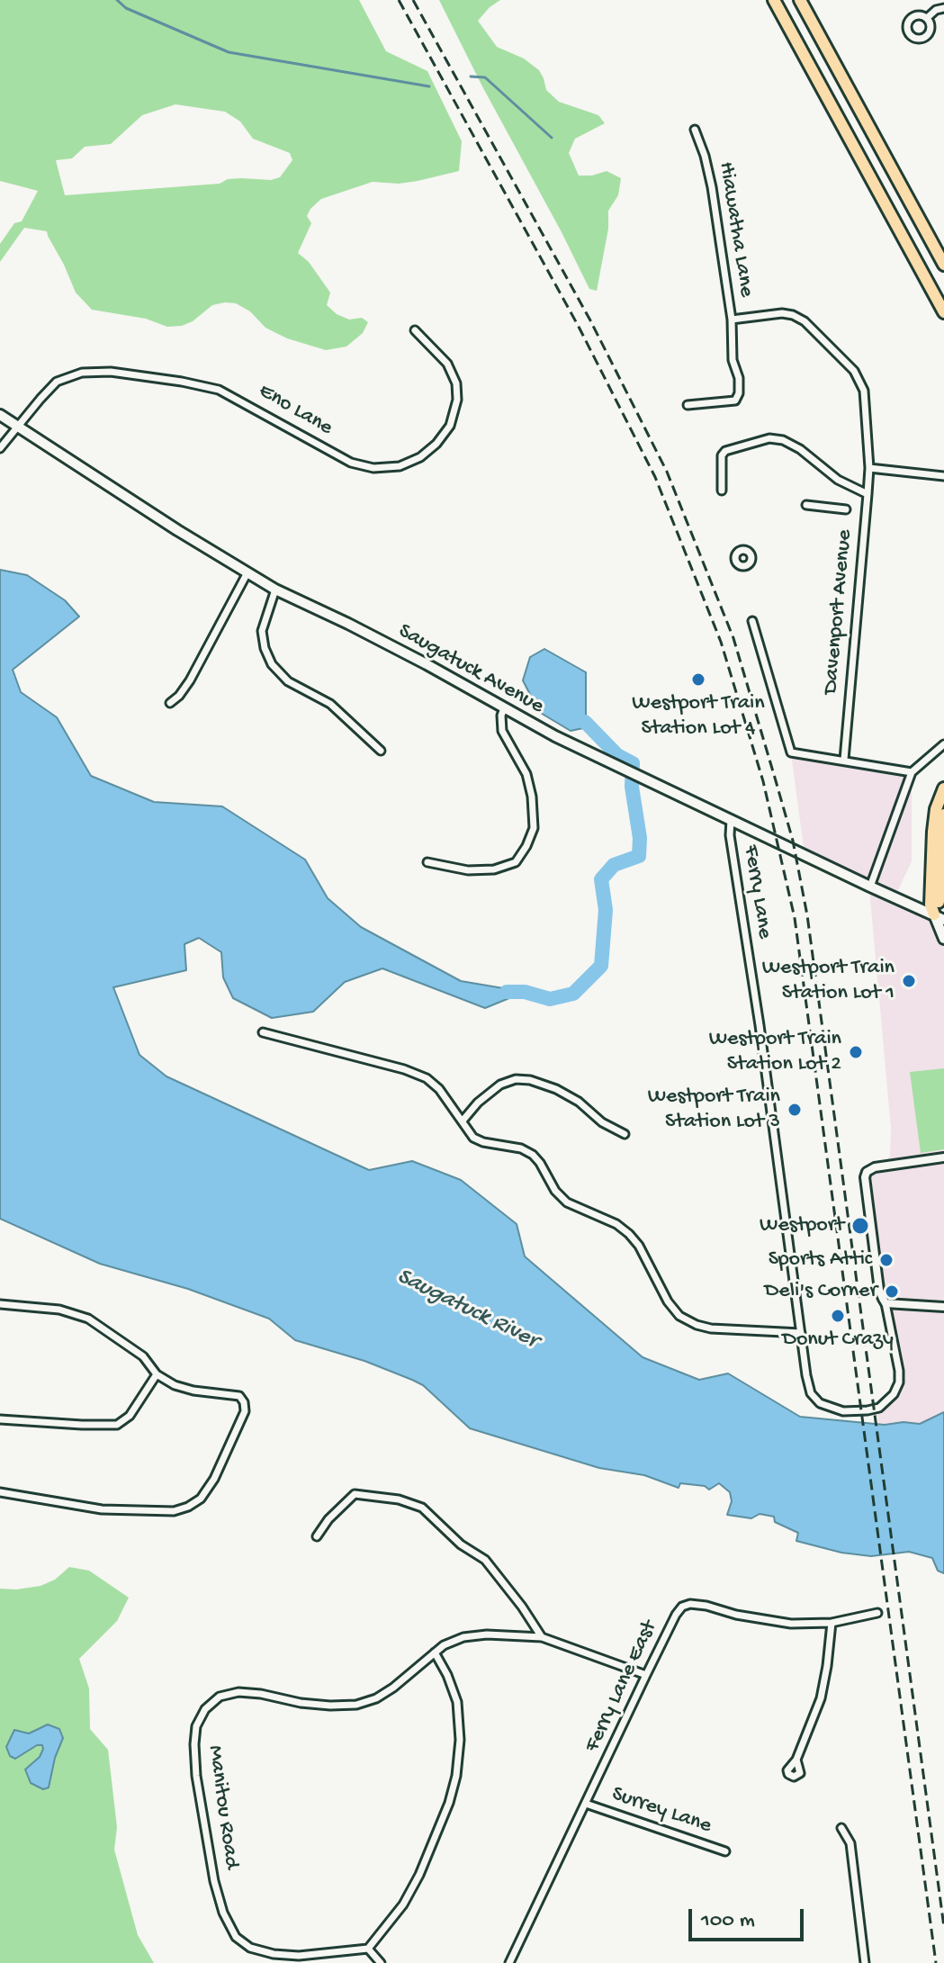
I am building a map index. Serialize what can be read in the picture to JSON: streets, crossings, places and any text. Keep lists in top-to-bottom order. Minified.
{"streets":{"main road":["Saugatuck Avenue"],"street":["Hiawatha Lane","Eno Lane","Davenport Avenue","Ferry Lane","Ferry Lane East","Manitou Road","Surrey Lane"]},"crossings":[["Hiawatha Lane","Davenport Avenue"],["Eno Lane","Saugatuck Avenue"],["Saugatuck Avenue","Ferry Lane"],["Ferry Lane East","Manitou Road"],["Ferry Lane East","Surrey Lane"]],"water":["Saugatuck River"],"places":["Westport Train Station Lot 4","Westport Train Station Lot 1","Westport Train Station Lot 2","Westport Train Station Lot 3","Westport","Sports Attic","Deli's Corner","Donut Crazy"],"scale_bar":"100 m"}
